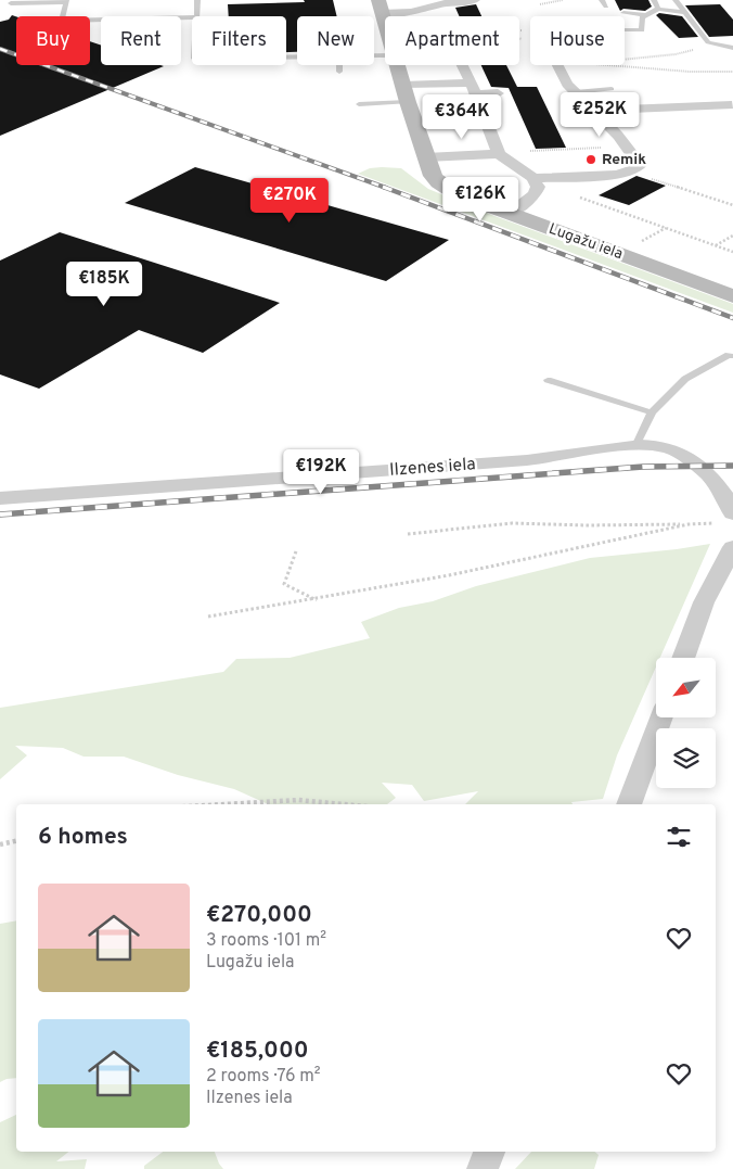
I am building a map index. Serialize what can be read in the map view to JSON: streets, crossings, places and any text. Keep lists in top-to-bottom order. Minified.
{"streets":{"street":["Lugažu iela","Ilzenes iela"]},"places":["Remik"],"north":"bottom left","page":{"chip":["Buy","Rent","Filters","New","Apartment","House"],"price":["€252K","€364K","€126K","€270K","€185K","€192K"],"heading":"6 homes","list":[{"name":"€270,000","note":"3 rooms · 101 m² · Lugažu iela"},{"name":"€185,000","note":"2 rooms · 76 m² · Ilzenes iela"}]}}
